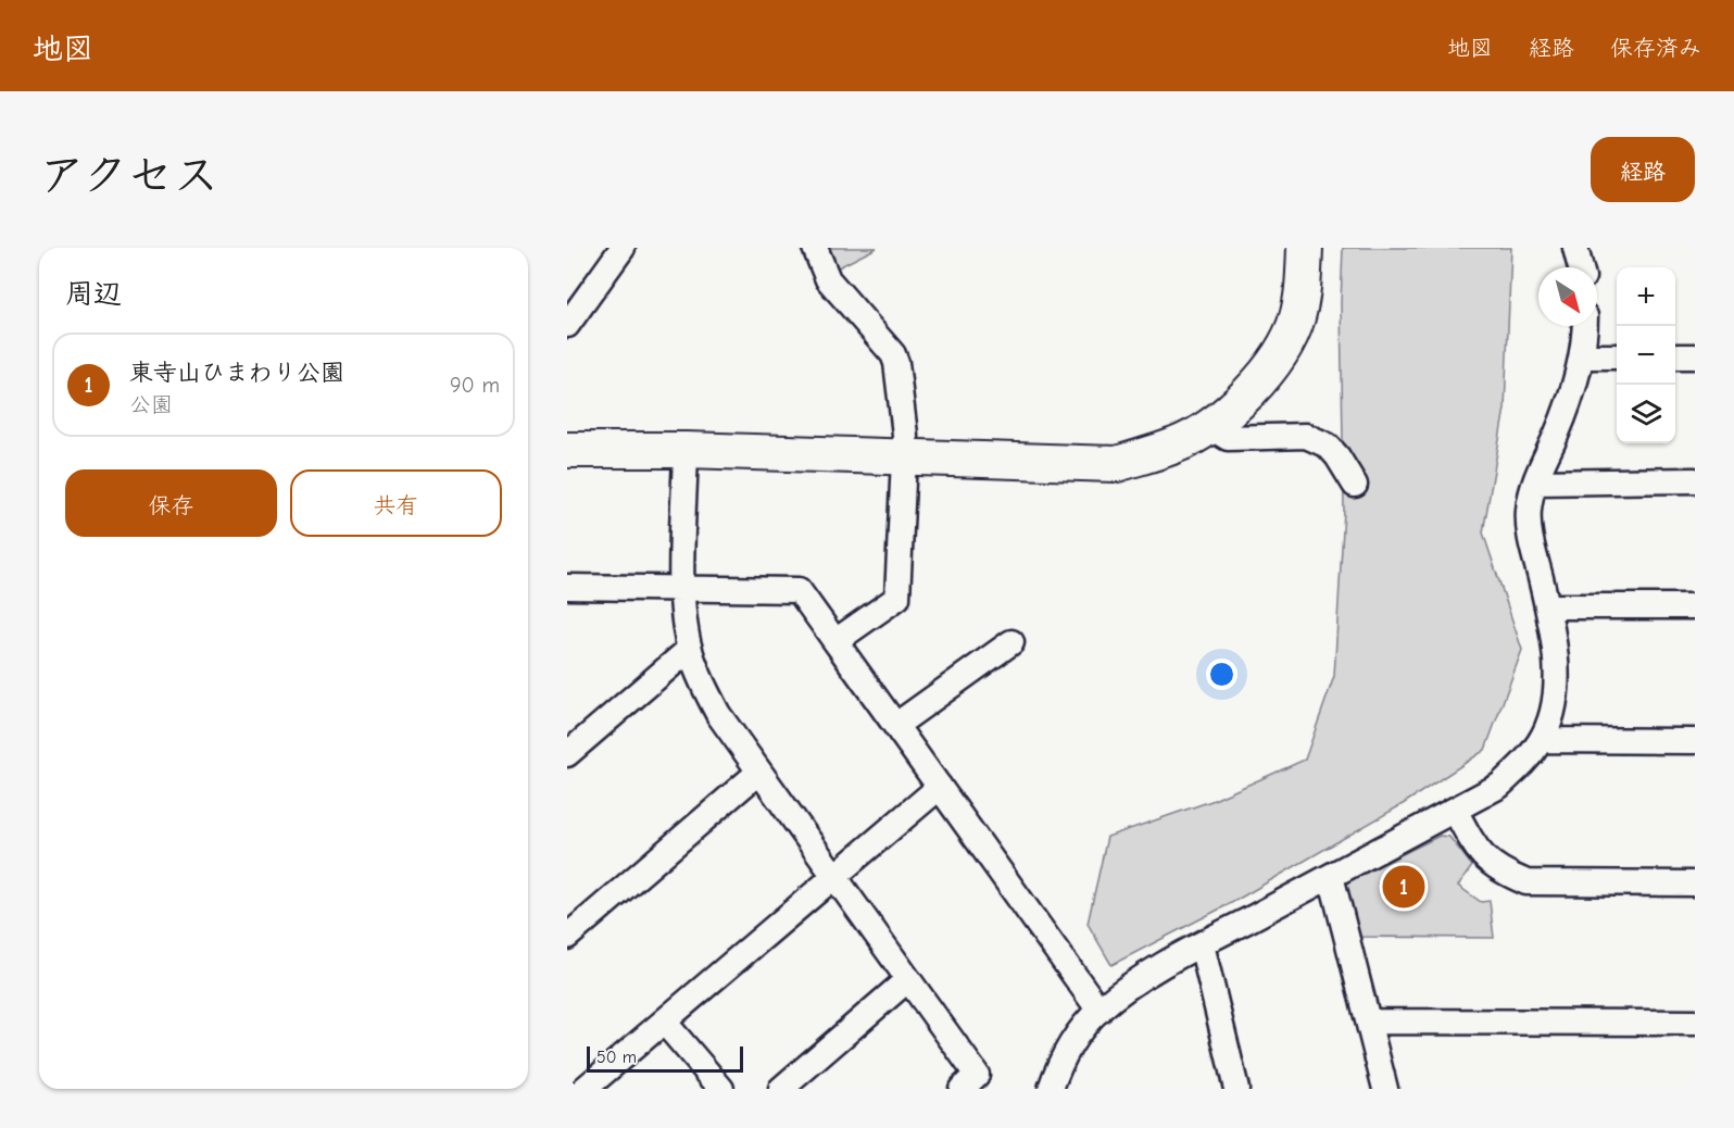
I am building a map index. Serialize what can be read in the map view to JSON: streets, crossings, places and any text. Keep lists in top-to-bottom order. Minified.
{"scale_bar":"50 m","north":"bottom right","page":{"header":"地図","nav":["地図","経路","保存済み"],"title":"アクセス","buttons":["経路",["保存","共有"]],"heading":"周辺","map_buttons":["+","−"],"list":[{"mark":"1","name":"東寺山ひまわり公園","note":"公園","value":"90 m"}],"pins":"1","scale":"50 m"}}
